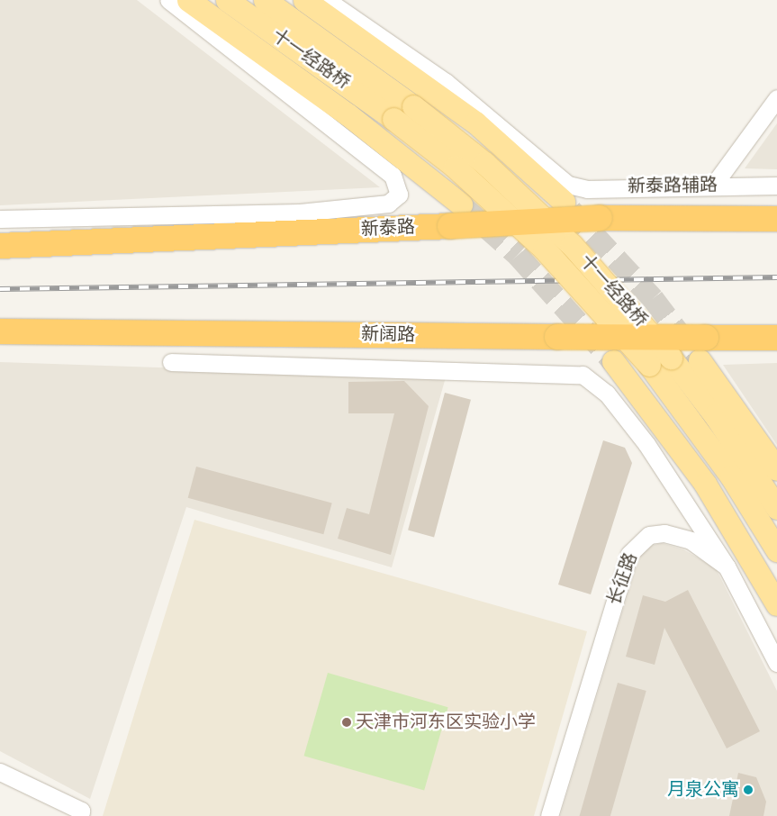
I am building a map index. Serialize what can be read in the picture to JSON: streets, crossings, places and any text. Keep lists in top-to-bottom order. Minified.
{"streets":{"highway":["新泰路","新阔路"],"main road":["十一经路桥"],"street":["新泰路辅路","长征路"]},"places":["天津市河东区实验小学","月泉公寓"]}
